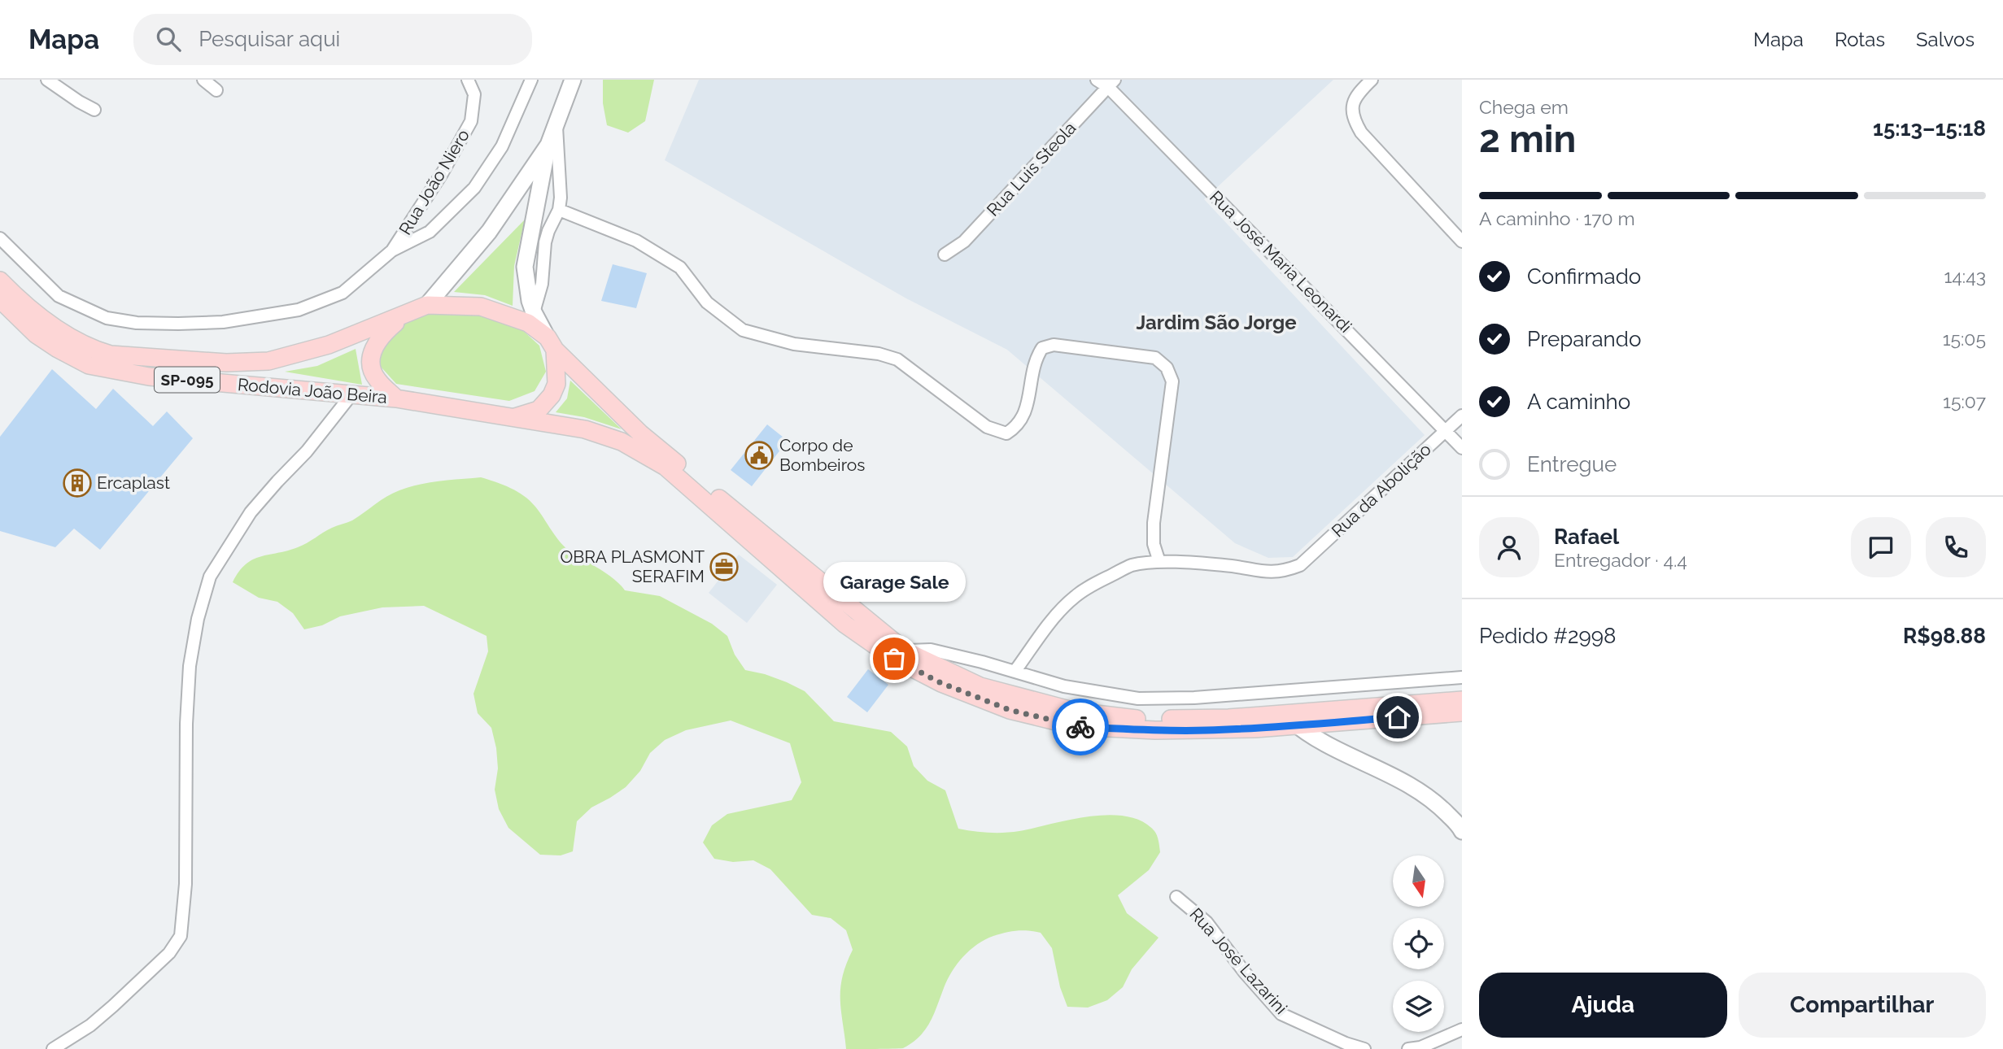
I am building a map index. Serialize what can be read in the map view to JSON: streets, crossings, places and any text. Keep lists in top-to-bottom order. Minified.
{"streets":{"main road":["SP-095","Rodovia João Beira"],"street":["Rua Luis Steola","Rua João Niero","Rua José Maria Leonardi","Rua da Abolição","Rua José Lazarini"]},"crossings":[["Rua Luis Steola","Rua José Maria Leonardi"],["Rua José Maria Leonardi","Rua da Abolição"],["SP-095","Rodovia João Beira"]],"districts":["Jardim São Jorge"],"places":{"public building":["Corpo de Bombeiros"],"building":["Ercaplast"],"office":["OBRA PLASMONT SERAFIM"],"other":["Garage Sale"]},"north":"bottom","page":{"header":"Mapa","search":"Pesquisar aqui","nav":["Mapa","Rotas","Salvos"],"heading":["2 min","Chega em","15:13–15:18"],"panel":["Rafael","Entregador · 4.4","Pedido #2998","R$98.88"],"bar":"A caminho · 170 m","list":[["Confirmado","14:43"],["Preparando","15:05"],["A caminho","15:07"],"Entregue"],"bubble":"Garage Sale","buttons":["Ajuda","Compartilhar"]}}
